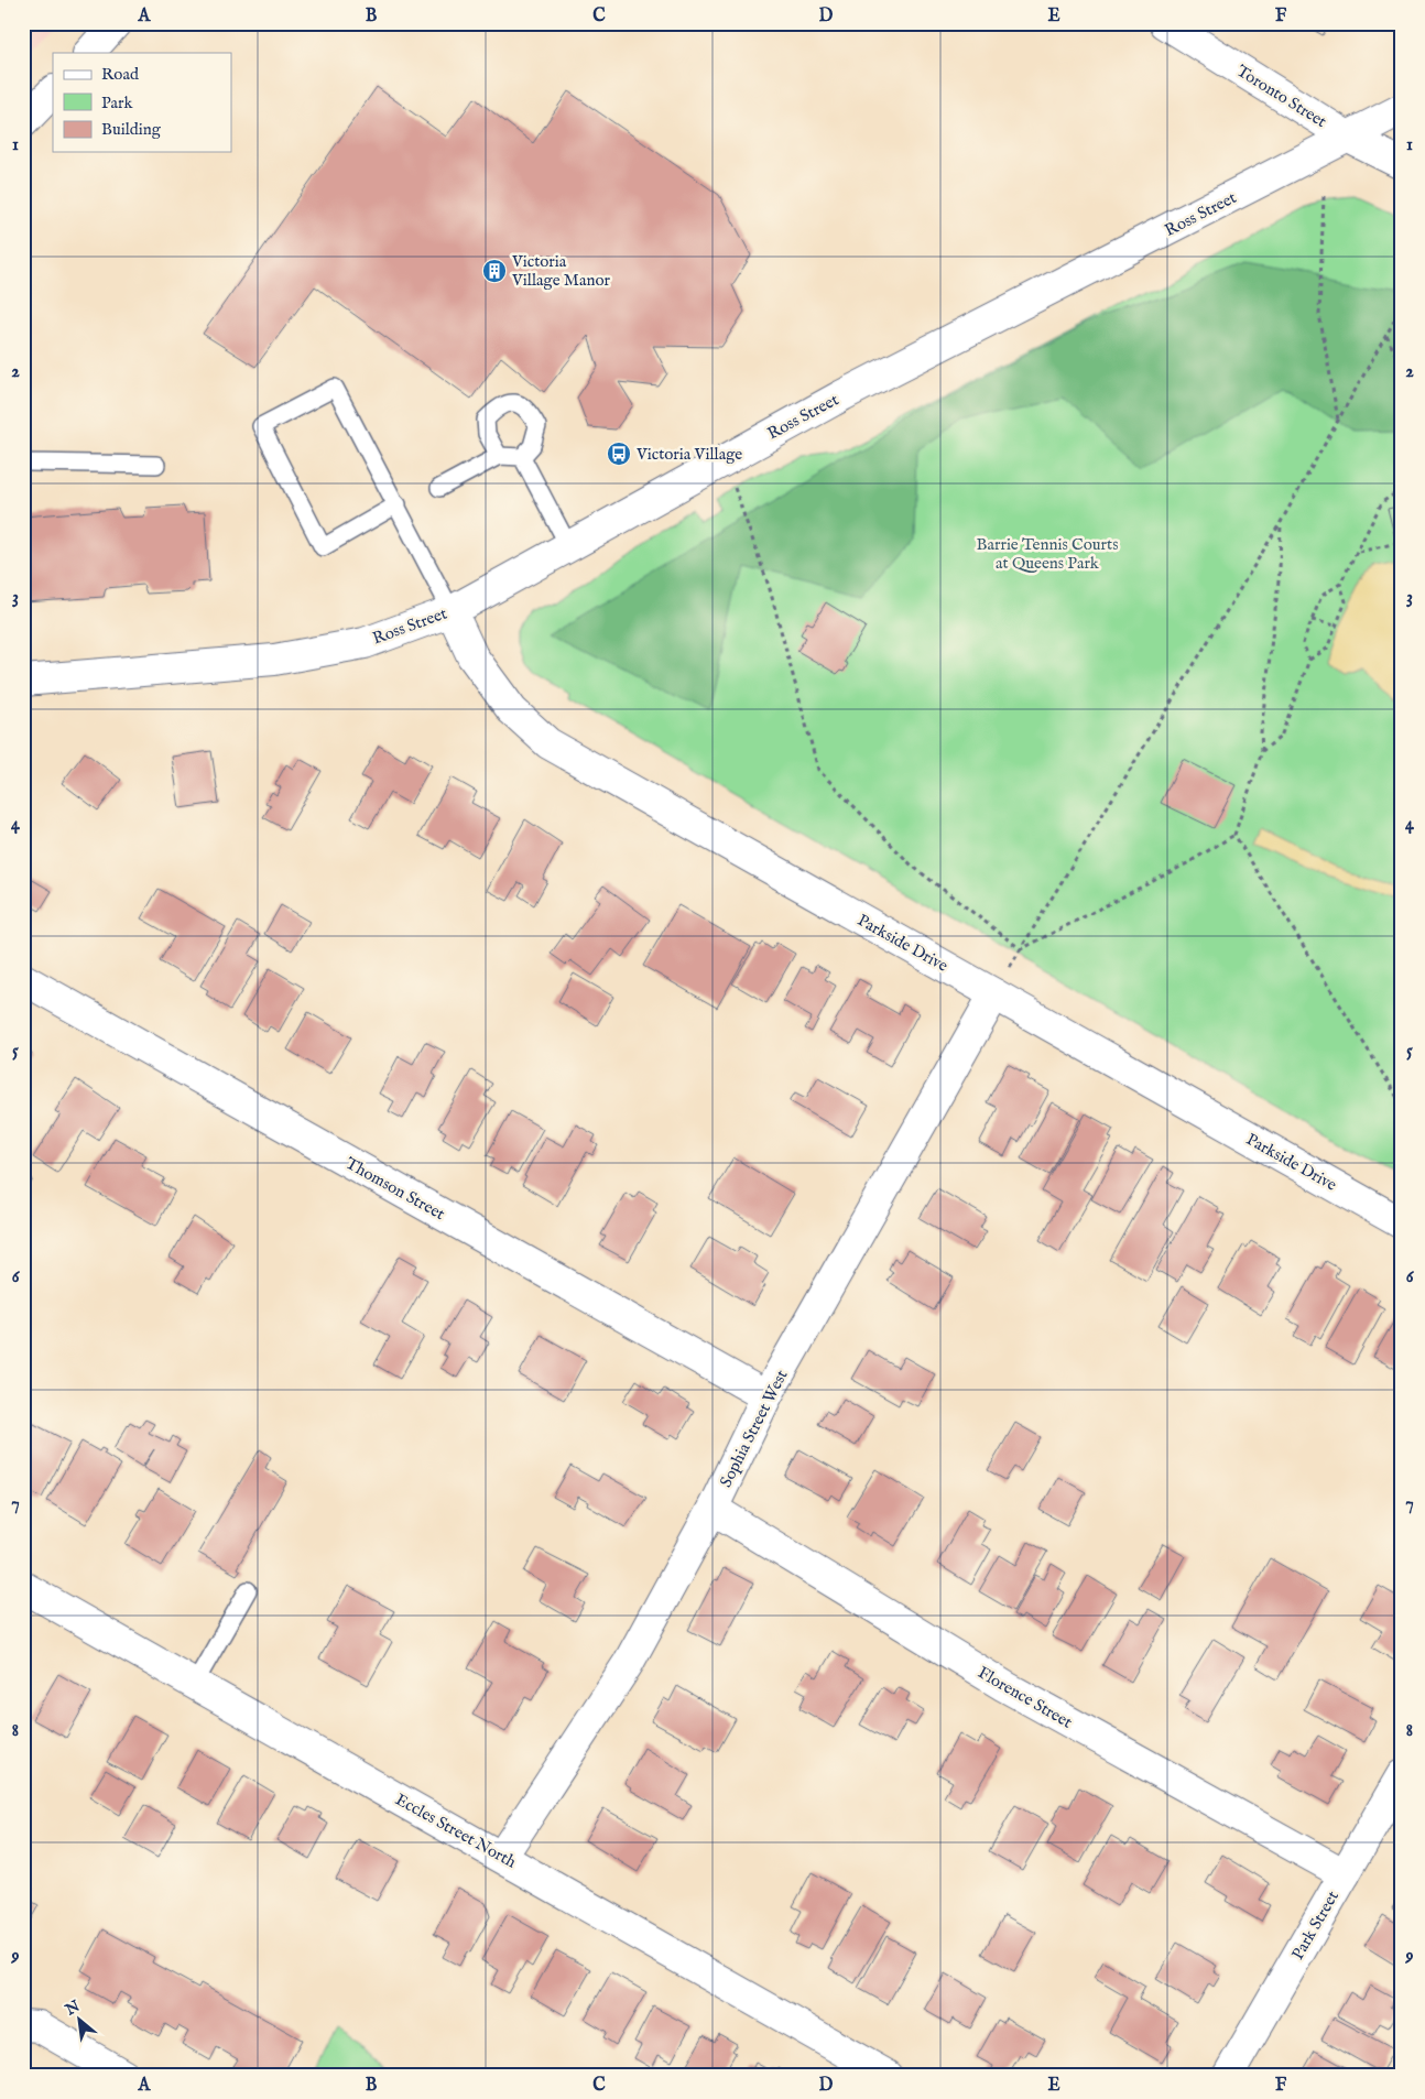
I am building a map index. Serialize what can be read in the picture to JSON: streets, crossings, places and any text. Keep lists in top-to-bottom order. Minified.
{"streets":{"street":["Toronto Street","Ross Street","Parkside Drive","Thomson Street","Sophia Street West","Florence Street","Eccles Street North","Park Street"]},"crossings":[["Toronto Street","Ross Street"],["Ross Street","Parkside Drive"],["Parkside Drive","Sophia Street West"],["Thomson Street","Sophia Street West"],["Sophia Street West","Florence Street"],["Sophia Street West","Eccles Street North"],["Florence Street","Park Street"]],"parks":["Barrie Tennis Courts at Queens Park"],"places":{"building":["Victoria Village Manor"],"bus stop":["Victoria Village"]},"legend":["Road","Park","Building"],"north":"top left","grid":{"columns":["A","B","C","D","E","F"],"rows":["1","2","3","4","5","6","7","8","9"]}}
